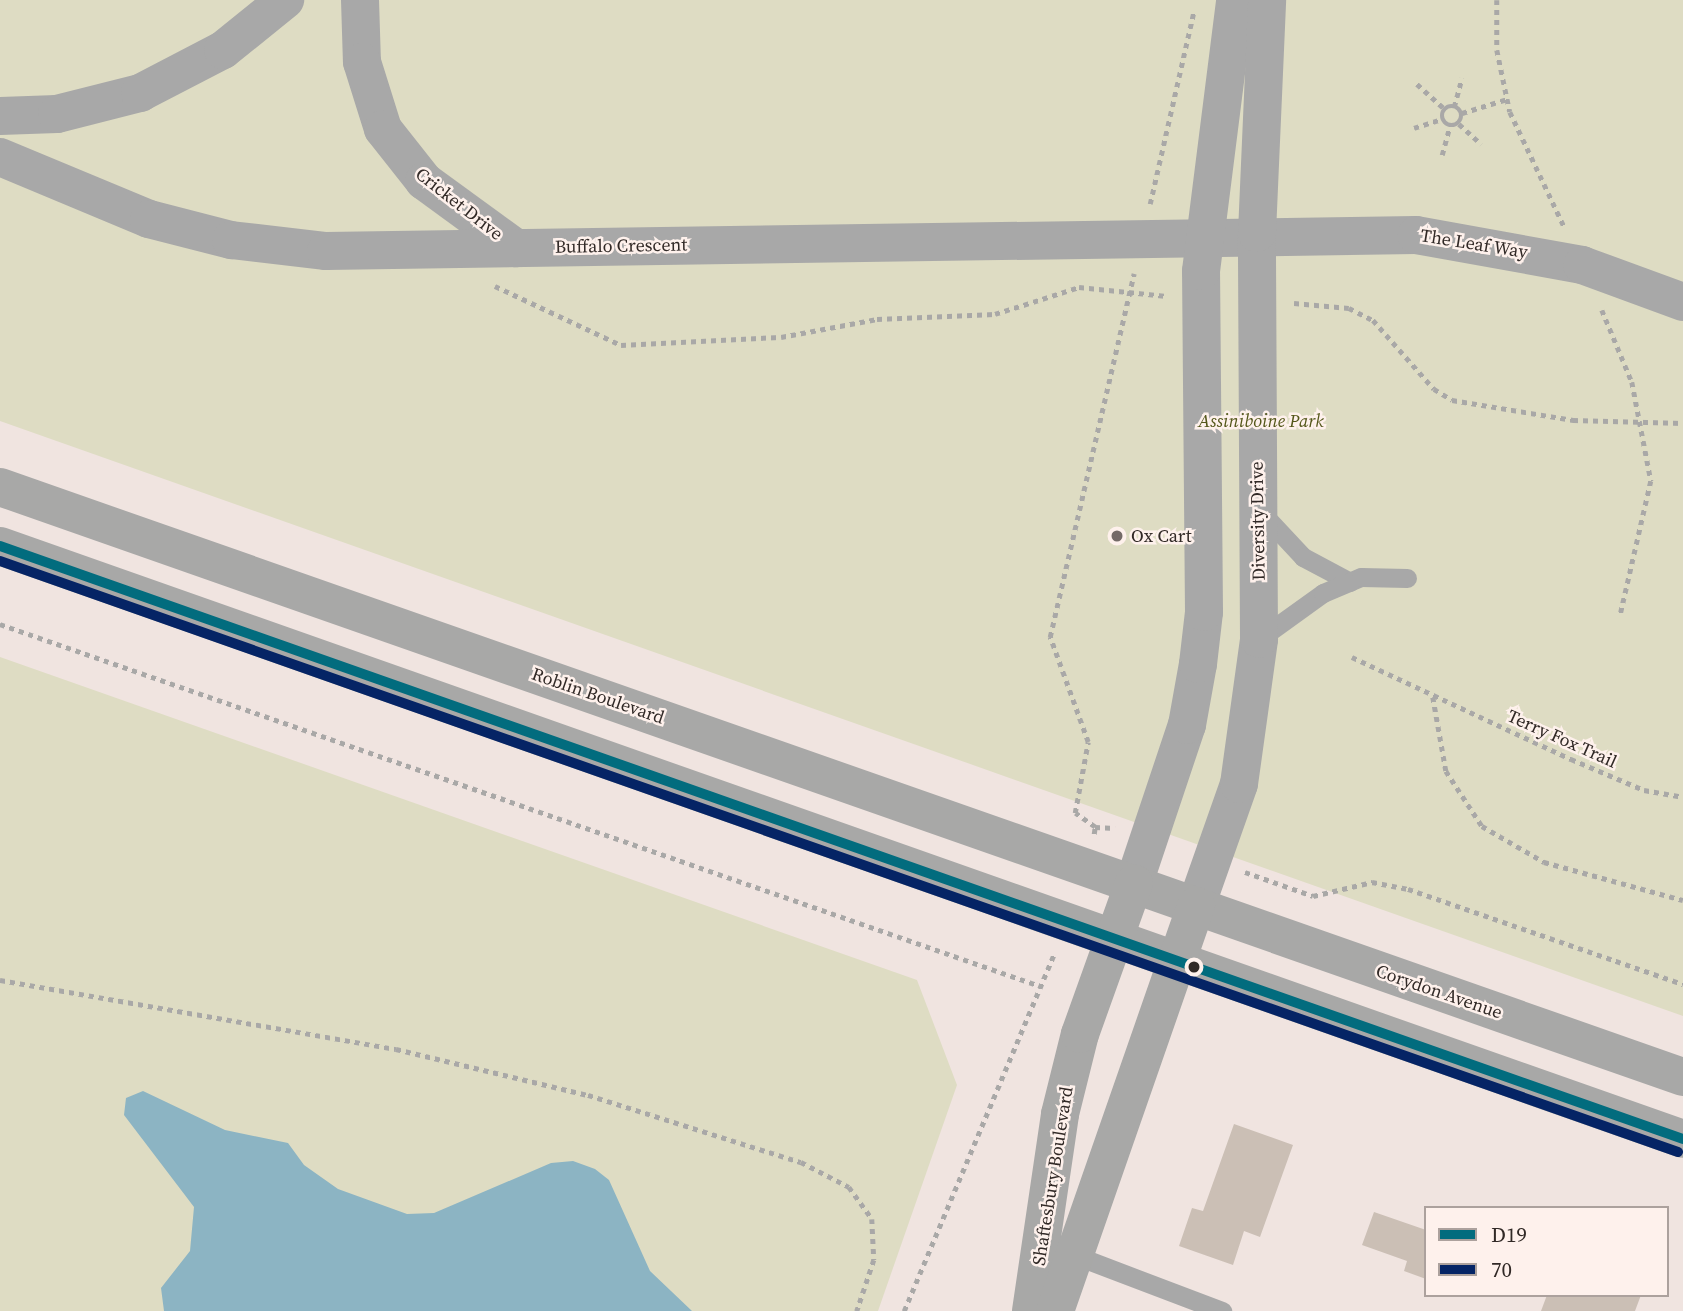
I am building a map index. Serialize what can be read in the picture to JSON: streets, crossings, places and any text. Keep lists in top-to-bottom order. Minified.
{"streets":{"main road":["Roblin Boulevard","Corydon Avenue","Shaftesbury Boulevard"],"street":["Cricket Drive","The Leaf Way","Buffalo Crescent","Diversity Drive"],"path":["Terry Fox Trail"]},"crossings":[["Cricket Drive","Buffalo Crescent"],["The Leaf Way","Buffalo Crescent"],["The Leaf Way","Diversity Drive"],["Buffalo Crescent","Diversity Drive"],["Diversity Drive","Roblin Boulevard"],["Diversity Drive","Corydon Avenue"],["Diversity Drive","Shaftesbury Boulevard"],["Roblin Boulevard","Corydon Avenue"],["Roblin Boulevard","Shaftesbury Boulevard"],["Corydon Avenue","Shaftesbury Boulevard"]],"parks":["Assiniboine Park"],"places":["Ox Cart"],"lines":["transit line D19","transit line 70"],"legend":["D19","70"]}
